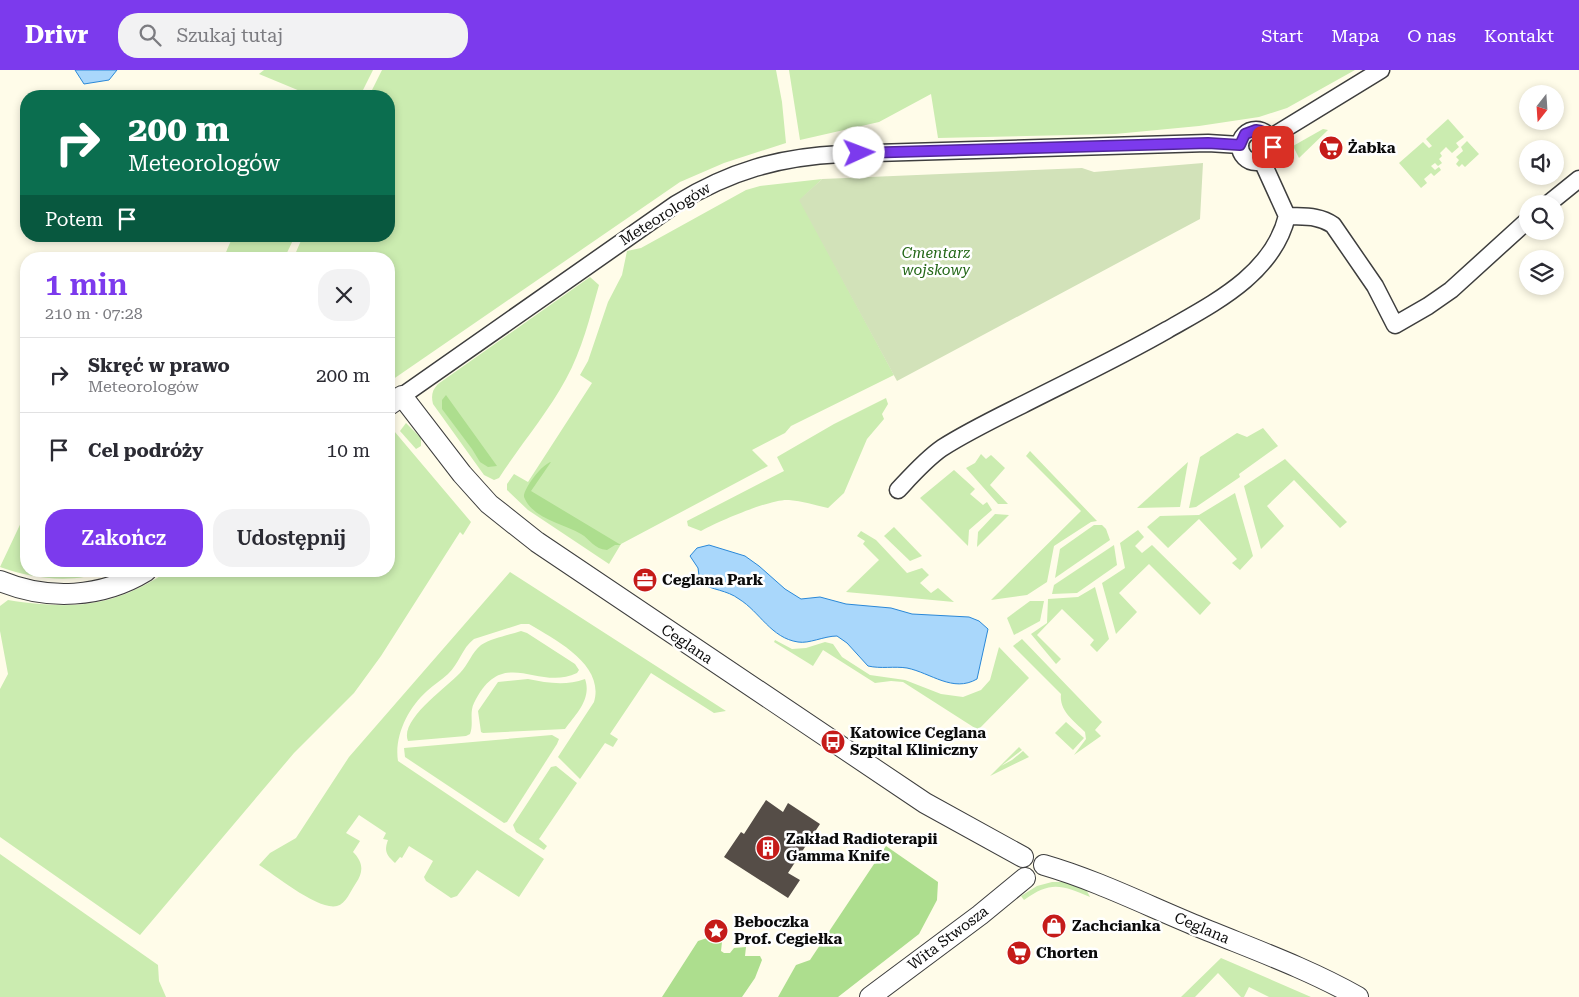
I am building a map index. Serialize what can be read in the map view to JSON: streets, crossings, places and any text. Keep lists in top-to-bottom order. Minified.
{"streets":{"street":["Meteorologów","Ceglana","Wita Stwosza"]},"crossings":[["Meteorologów","Ceglana"],["Ceglana","Wita Stwosza"]],"parks":["Cmentarz wojskowy"],"places":{"supermarket":["Żabka","Chorten"],"office":["Ceglana Park"],"bus stop":["Katowice Ceglana Szpital Kliniczny"],"building":["Zakład Radioterapii Gamma Knife"],"shop":["Zachcianka"],"place":["Beboczka Prof. Cegiełka"]},"north":"bottom","page":{"header":"Drivr","search":"Szukaj tutaj","nav":["Start","Mapa","O nas","Kontakt"],"turn":["200 m","Meteorologów"],"then":"Potem","heading":["1 min","210 m · 07:28"],"list":[{"name":"Skręć w prawo","note":"Meteorologów","value":"200 m"},{"name":"Cel podróży","value":"10 m"}],"buttons":["Zakończ","Udostępnij"]}}
